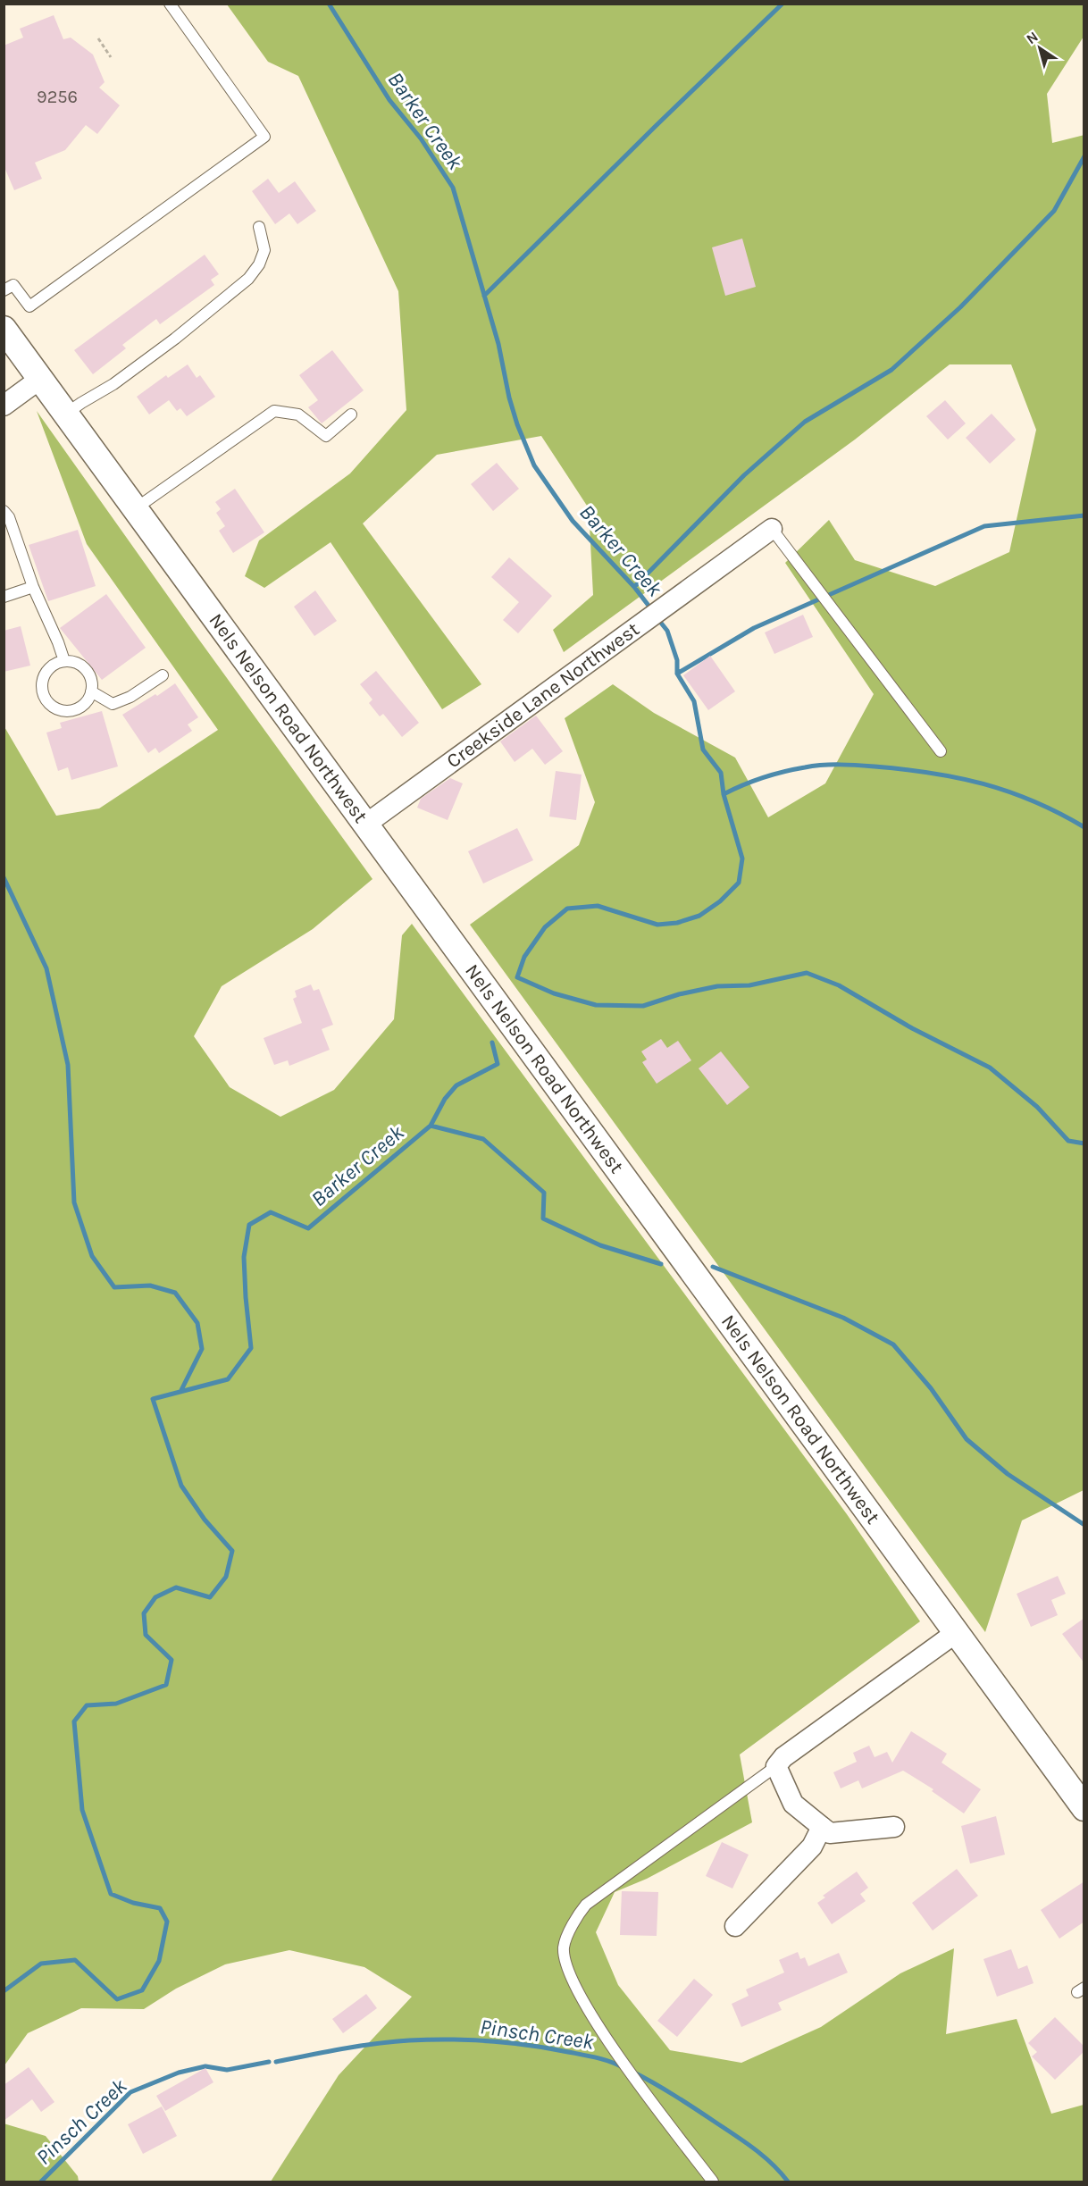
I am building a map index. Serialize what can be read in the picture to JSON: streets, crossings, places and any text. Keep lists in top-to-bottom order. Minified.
{"streets":{"street":["Creekside Lane Northwest","Nels Nelson Road Northwest"]},"crossings":[["Creekside Lane Northwest","Nels Nelson Road Northwest"]],"water":["Barker Creek","Pinsch Creek"],"house_numbers":["9256"],"north":"top left"}
